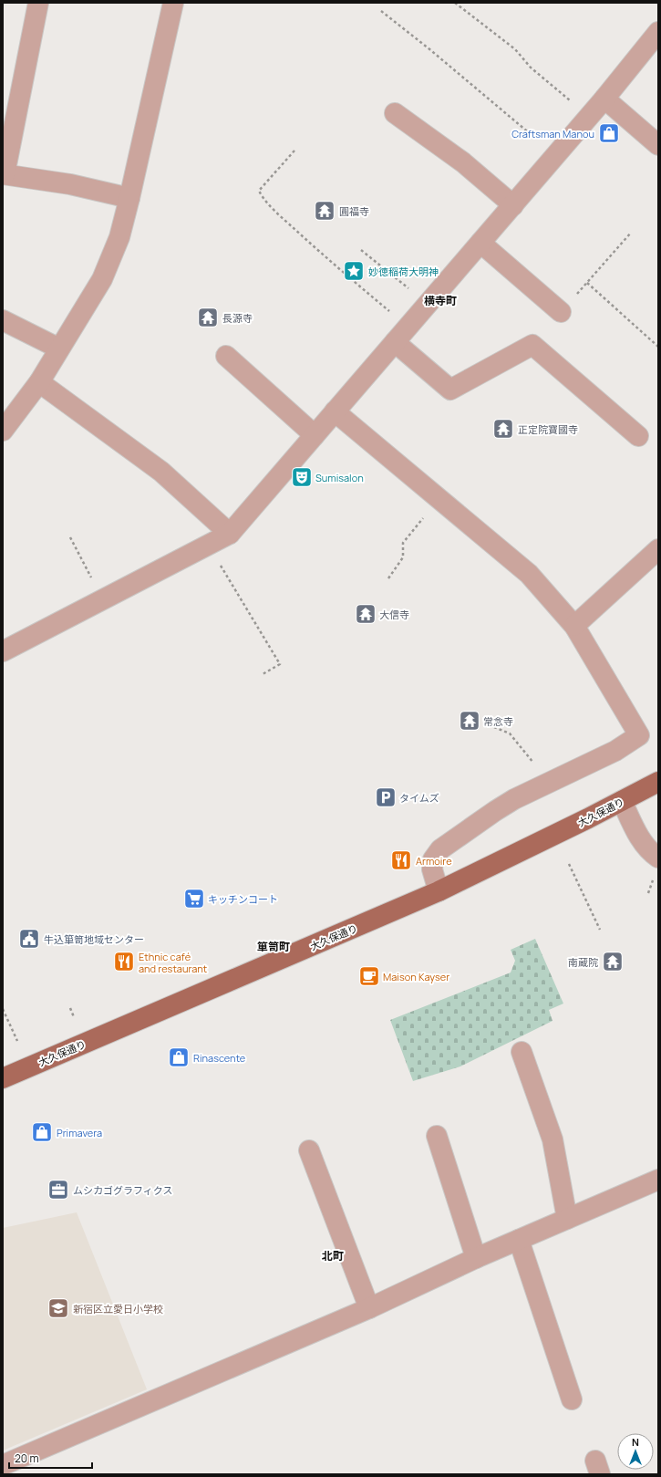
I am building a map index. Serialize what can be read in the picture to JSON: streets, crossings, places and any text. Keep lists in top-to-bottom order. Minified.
{"streets":{"main road":["大久保通り"]},"districts":["横寺町","箪笥町","北町"],"places":{"shop":["Craftsman Manou","Rinascente","Primavera"],"temple":["圓福寺","長源寺","正定院寶國寺","大信寺","常念寺","南蔵院"],"place":["妙徳稲荷大明神"],"theatre":["Sumisalon"],"parking":["タイムズ"],"restaurant":["Armoire","Ethnic café and restaurant"],"supermarket":["キッチンコート"],"public building":["牛込箪笥地域センター"],"cafe":["Maison Kayser"],"office":["ムシカゴグラフィクス"],"school or university":["新宿区立愛日小学校"]},"scale_bar":"20 m","north":"top"}
